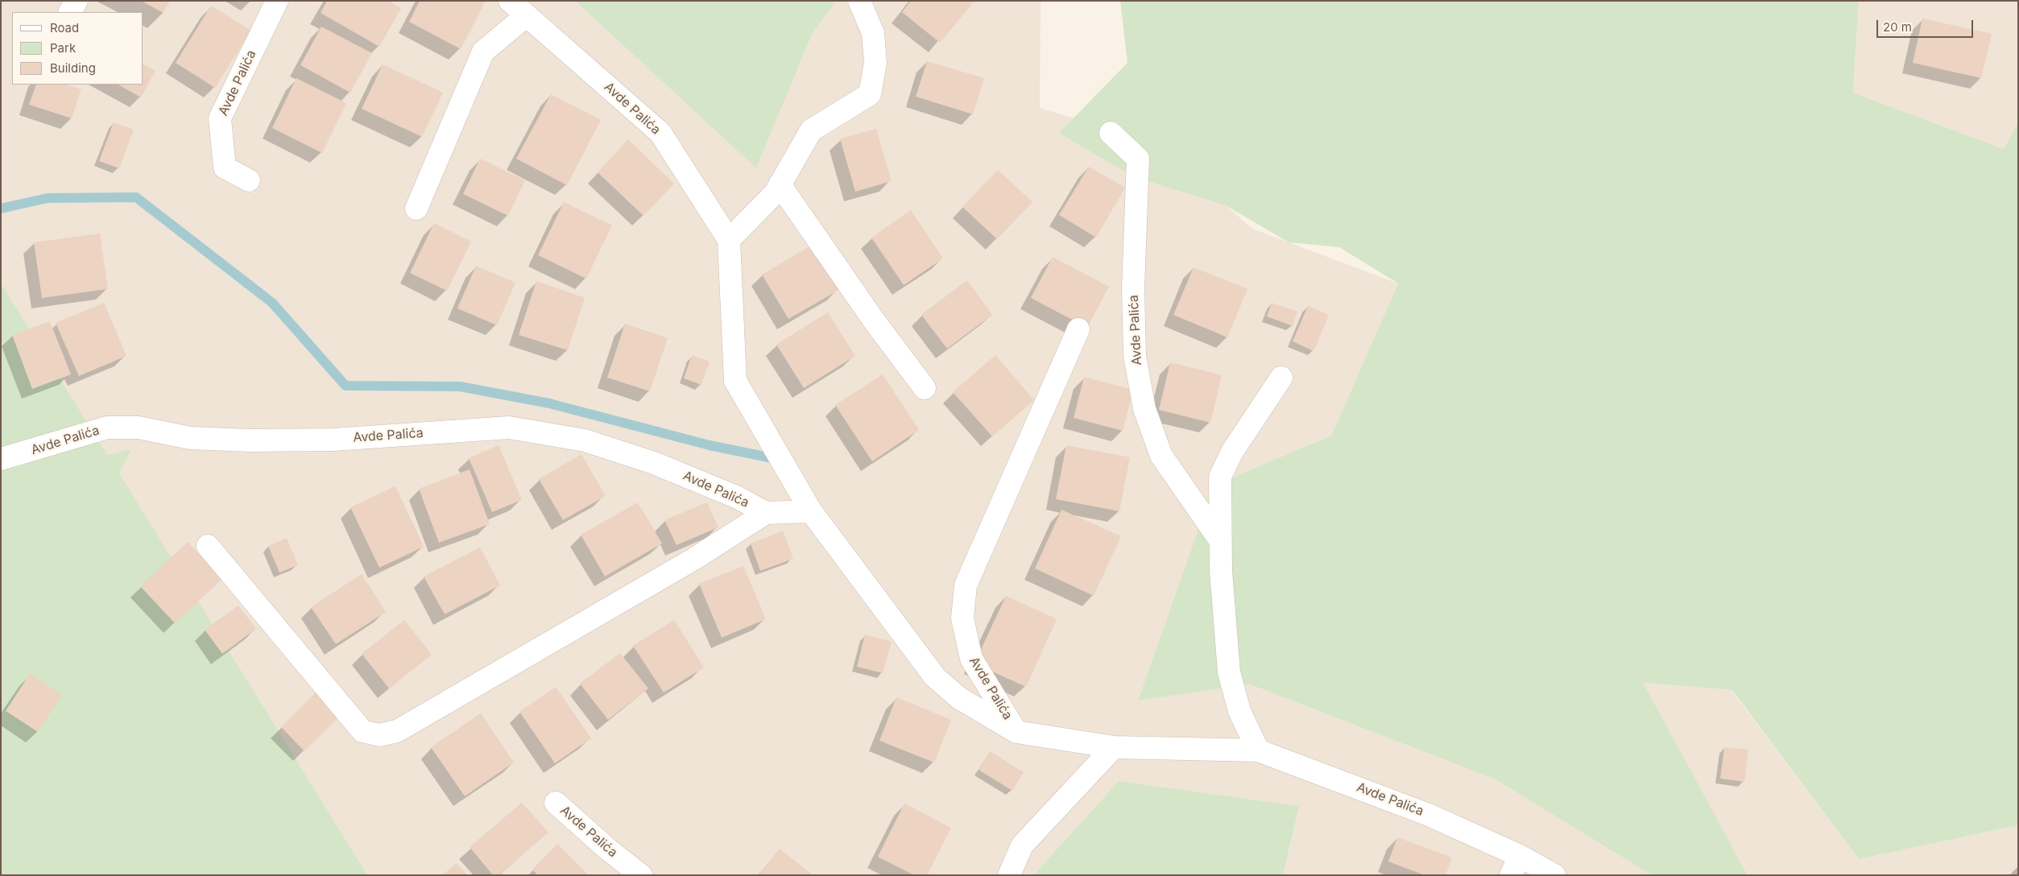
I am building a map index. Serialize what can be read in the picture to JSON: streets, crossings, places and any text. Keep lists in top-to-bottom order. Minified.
{"streets":{"street":["Avde Palića"]},"legend":["Road","Park","Building"],"scale_bar":"20 m"}
